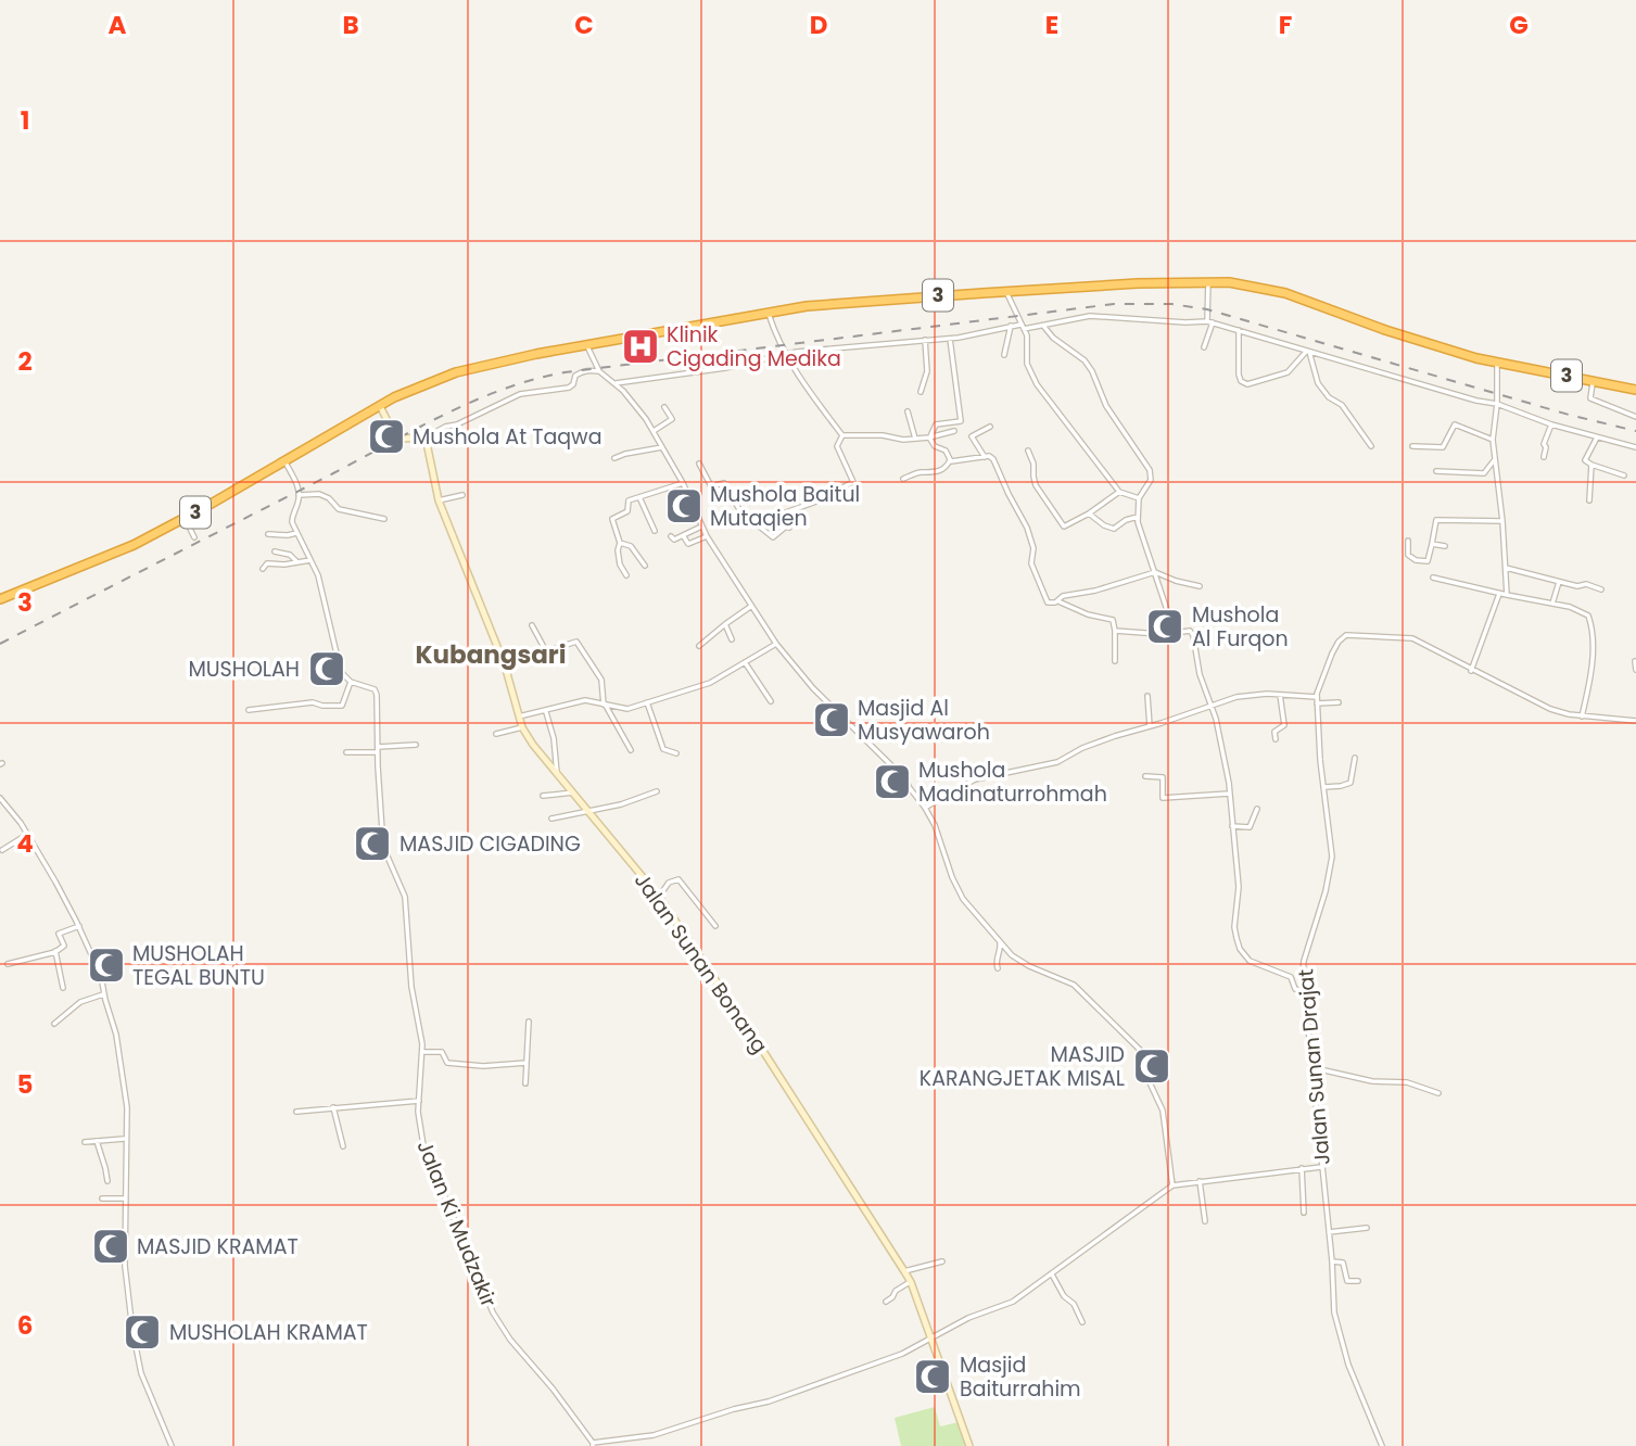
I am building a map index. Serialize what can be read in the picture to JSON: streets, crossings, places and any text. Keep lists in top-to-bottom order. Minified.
{"streets":{"highway":["3"],"street":["Jalan Sunan Bonang","Jalan Sunan Drajat","Jalan Ki Mudzakir"]},"crossings":[["3","Jalan Ki Mudzakir"]],"districts":["Kubangsari"],"places":{"hospital":["Klinik Cigading Medika"],"mosque":["Mushola At Taqwa","Mushola Baitul Mutaqien","Mushola Al Furqon","MUSHOLAH","Masjid Al Musyawaroh","Mushola Madinaturrohmah","MASJID CIGADING","MUSHOLAH TEGAL BUNTU","MASJID KARANGJETAK MISAL","MASJID KRAMAT","MUSHOLAH KRAMAT","Masjid Baiturrahim"]},"grid":{"columns":["A","B","C","D","E","F","G"],"rows":["1","2","3","4","5","6"]}}
